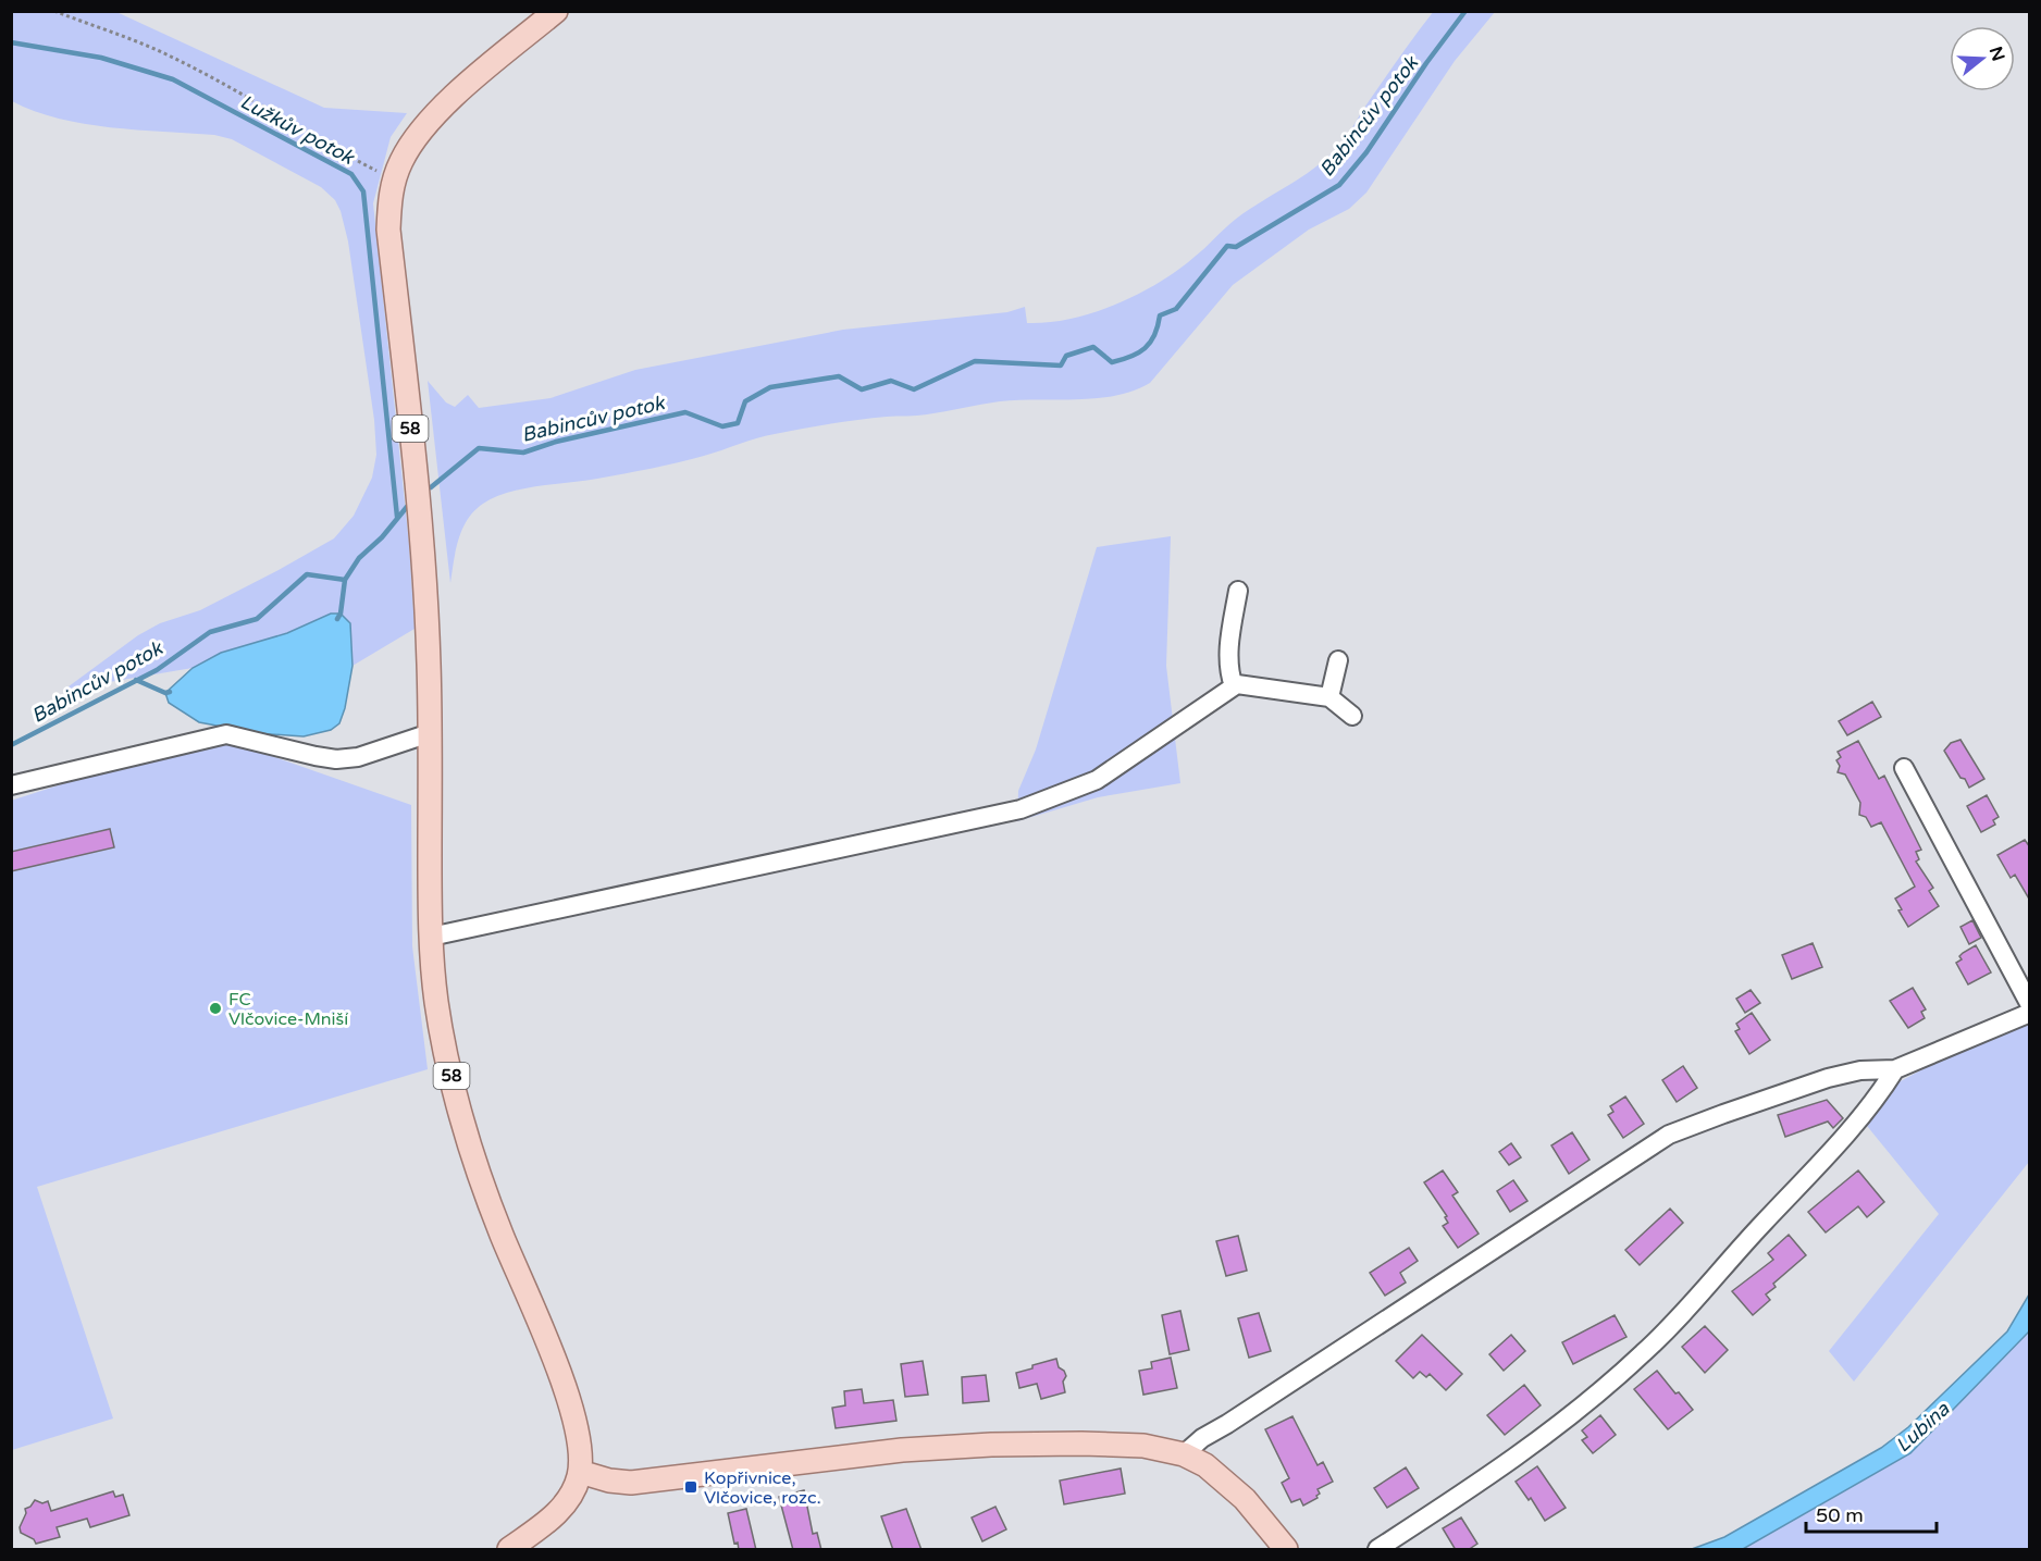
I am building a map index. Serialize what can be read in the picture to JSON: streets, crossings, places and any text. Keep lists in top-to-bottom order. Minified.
{"streets":{"main road":["58"]},"water":["Babincův potok","Lužkův potok","Lubina"],"places":{"other":["FC Vlčovice-Mniší"],"transit":["Kopřivnice, Vlčovice, rozc."]},"scale_bar":"50 m","north":"right"}
